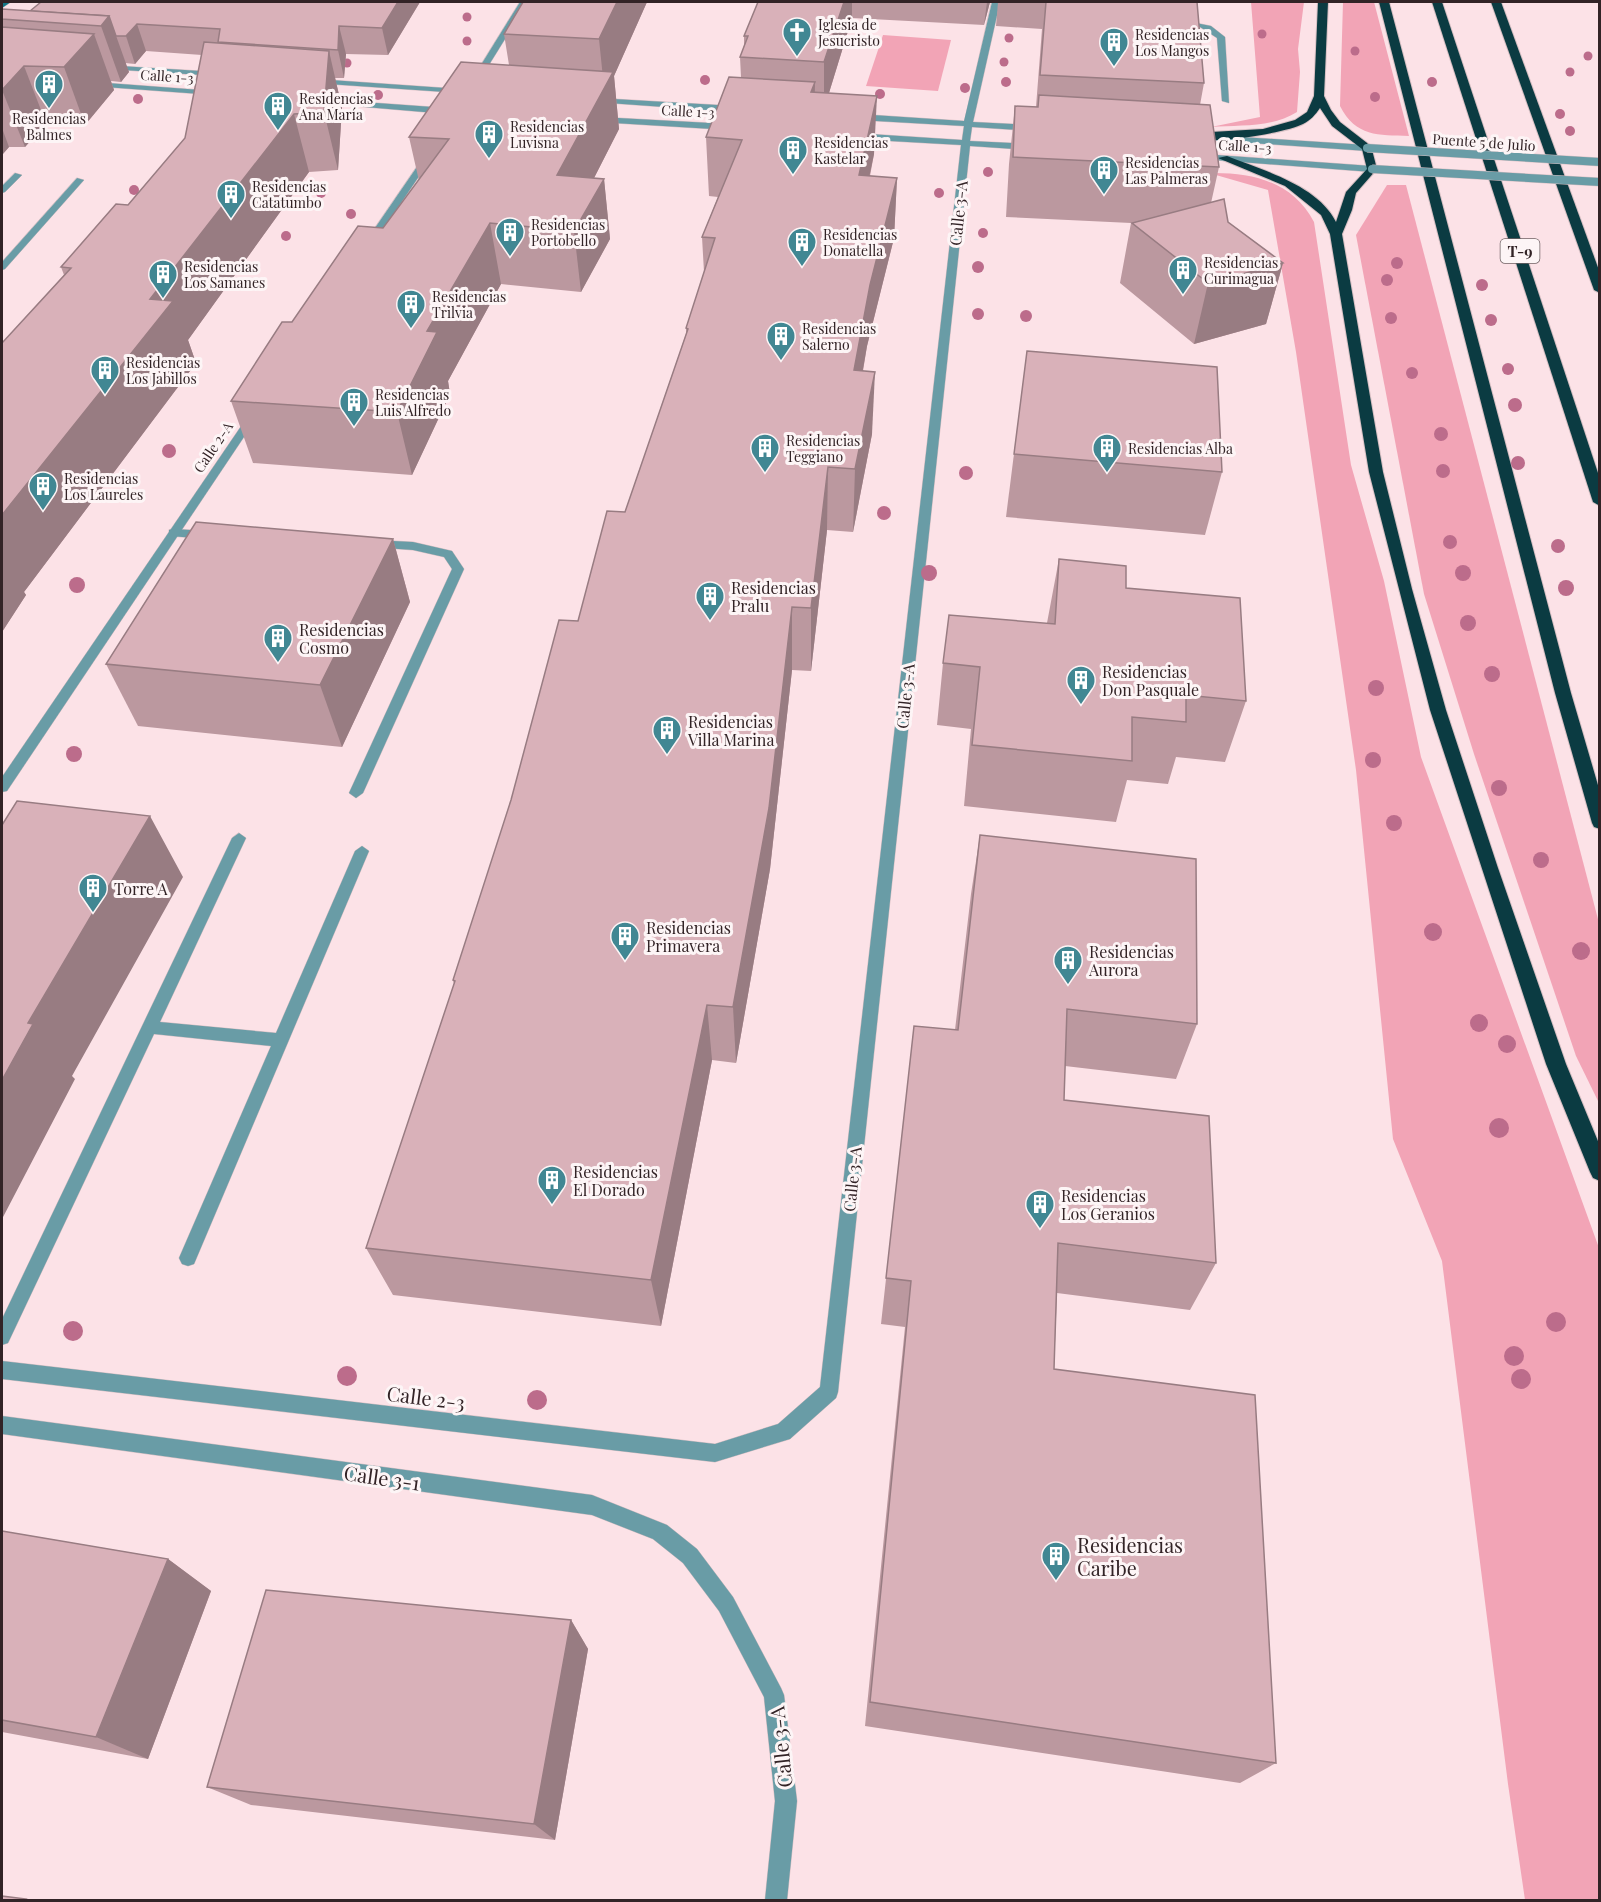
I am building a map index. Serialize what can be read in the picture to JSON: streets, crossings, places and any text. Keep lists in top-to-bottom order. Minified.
{"streets":{"highway":["T-9"],"street":["Calle 1-3","Puente 5 de Julio","Calle 3-A","Calle 2-A","Calle 2-3","Calle 3-1"]},"crossings":[["Calle 1-3","Puente 5 de Julio"],["Calle 3-A","Calle 2-3"],["Calle 3-A","Calle 3-1"]],"places":{"church":["Iglesia de Jesucristo"],"building":["Residencias Los Mangos","Residencias Balmes","Residencias Ana María","Residencias Luvisna","Residencias Kastelar","Residencias Las Palmeras","Residencias Catatumbo","Residencias Portobello","Residencias Donatella","Residencias Curimagua","Residencias Los Samanes","Residencias Trilvia","Residencias Salerno","Residencias Los Jabillos","Residencias Luis Alfredo","Residencias Teggiano","Residencias Alba","Residencias Los Laureles","Residencias Pralu","Residencias Cosmo","Residencias Don Pasquale","Residencias Villa Marina","Torre A","Residencias Primavera","Residencias Aurora","Residencias El Dorado","Residencias Los Geranios","Residencias Caribe"]}}
